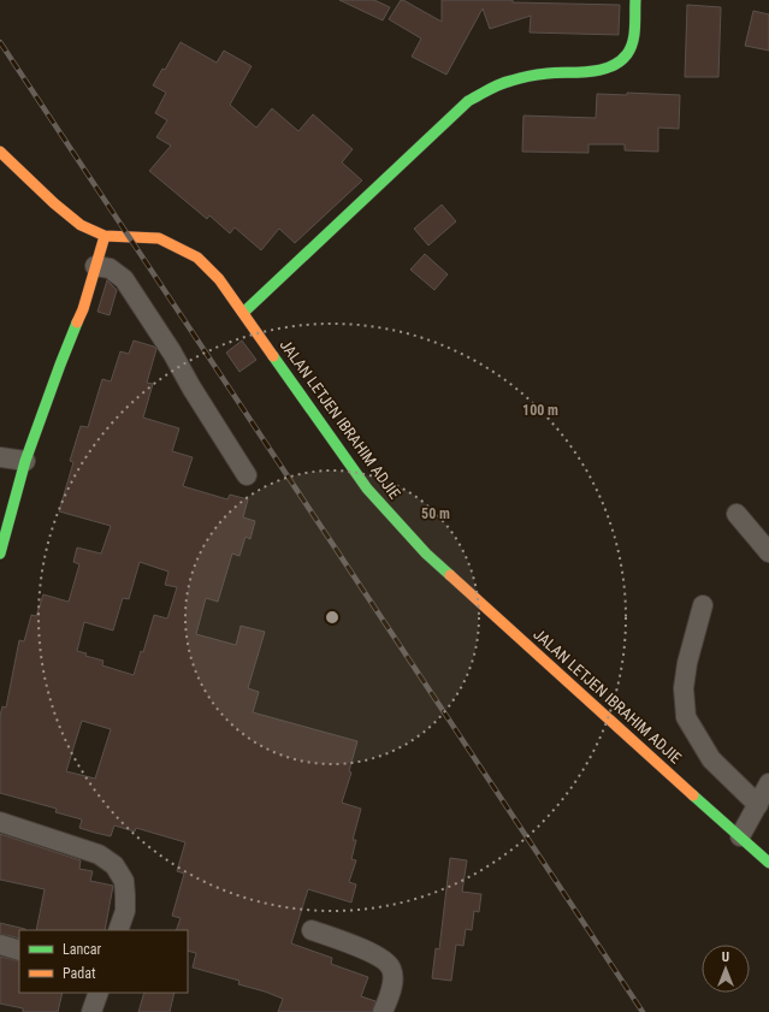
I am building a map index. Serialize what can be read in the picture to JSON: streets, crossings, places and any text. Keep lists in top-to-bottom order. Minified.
{"streets":{"main road":["JALAN LETJEN IBRAHIM ADJIE"]},"legend":["Lancar","Padat"],"north":"top","rings":["100 m","50 m"]}
